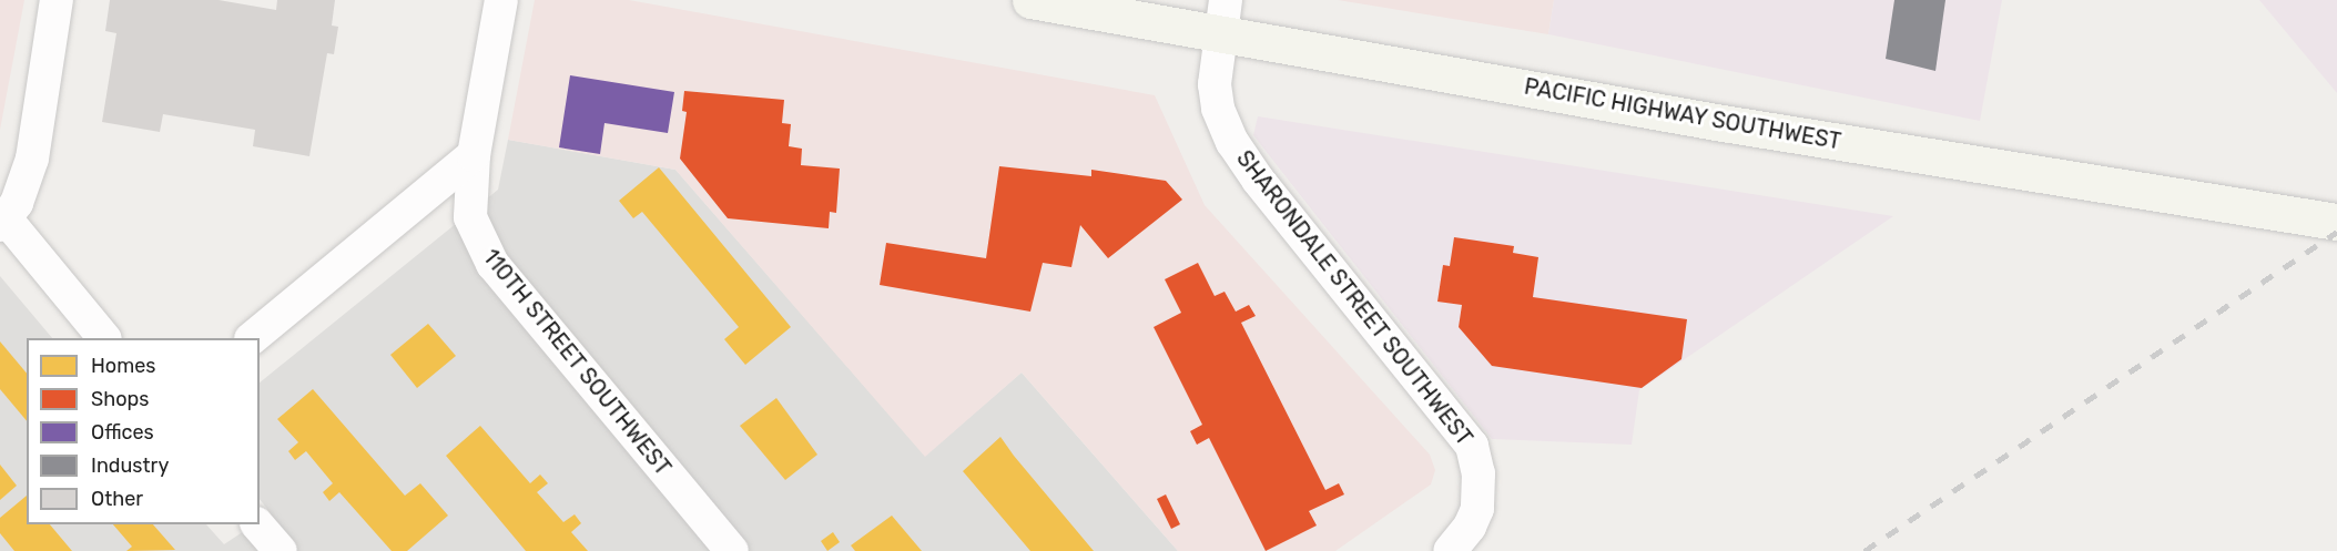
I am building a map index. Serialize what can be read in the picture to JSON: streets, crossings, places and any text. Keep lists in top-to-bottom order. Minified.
{"streets":{"main road":["PACIFIC HIGHWAY SOUTHWEST"],"street":["SHARONDALE STREET SOUTHWEST","110TH STREET SOUTHWEST"]},"crossings":[["PACIFIC HIGHWAY SOUTHWEST","SHARONDALE STREET SOUTHWEST"]],"legend":["Homes","Shops","Offices","Industry","Other"]}
